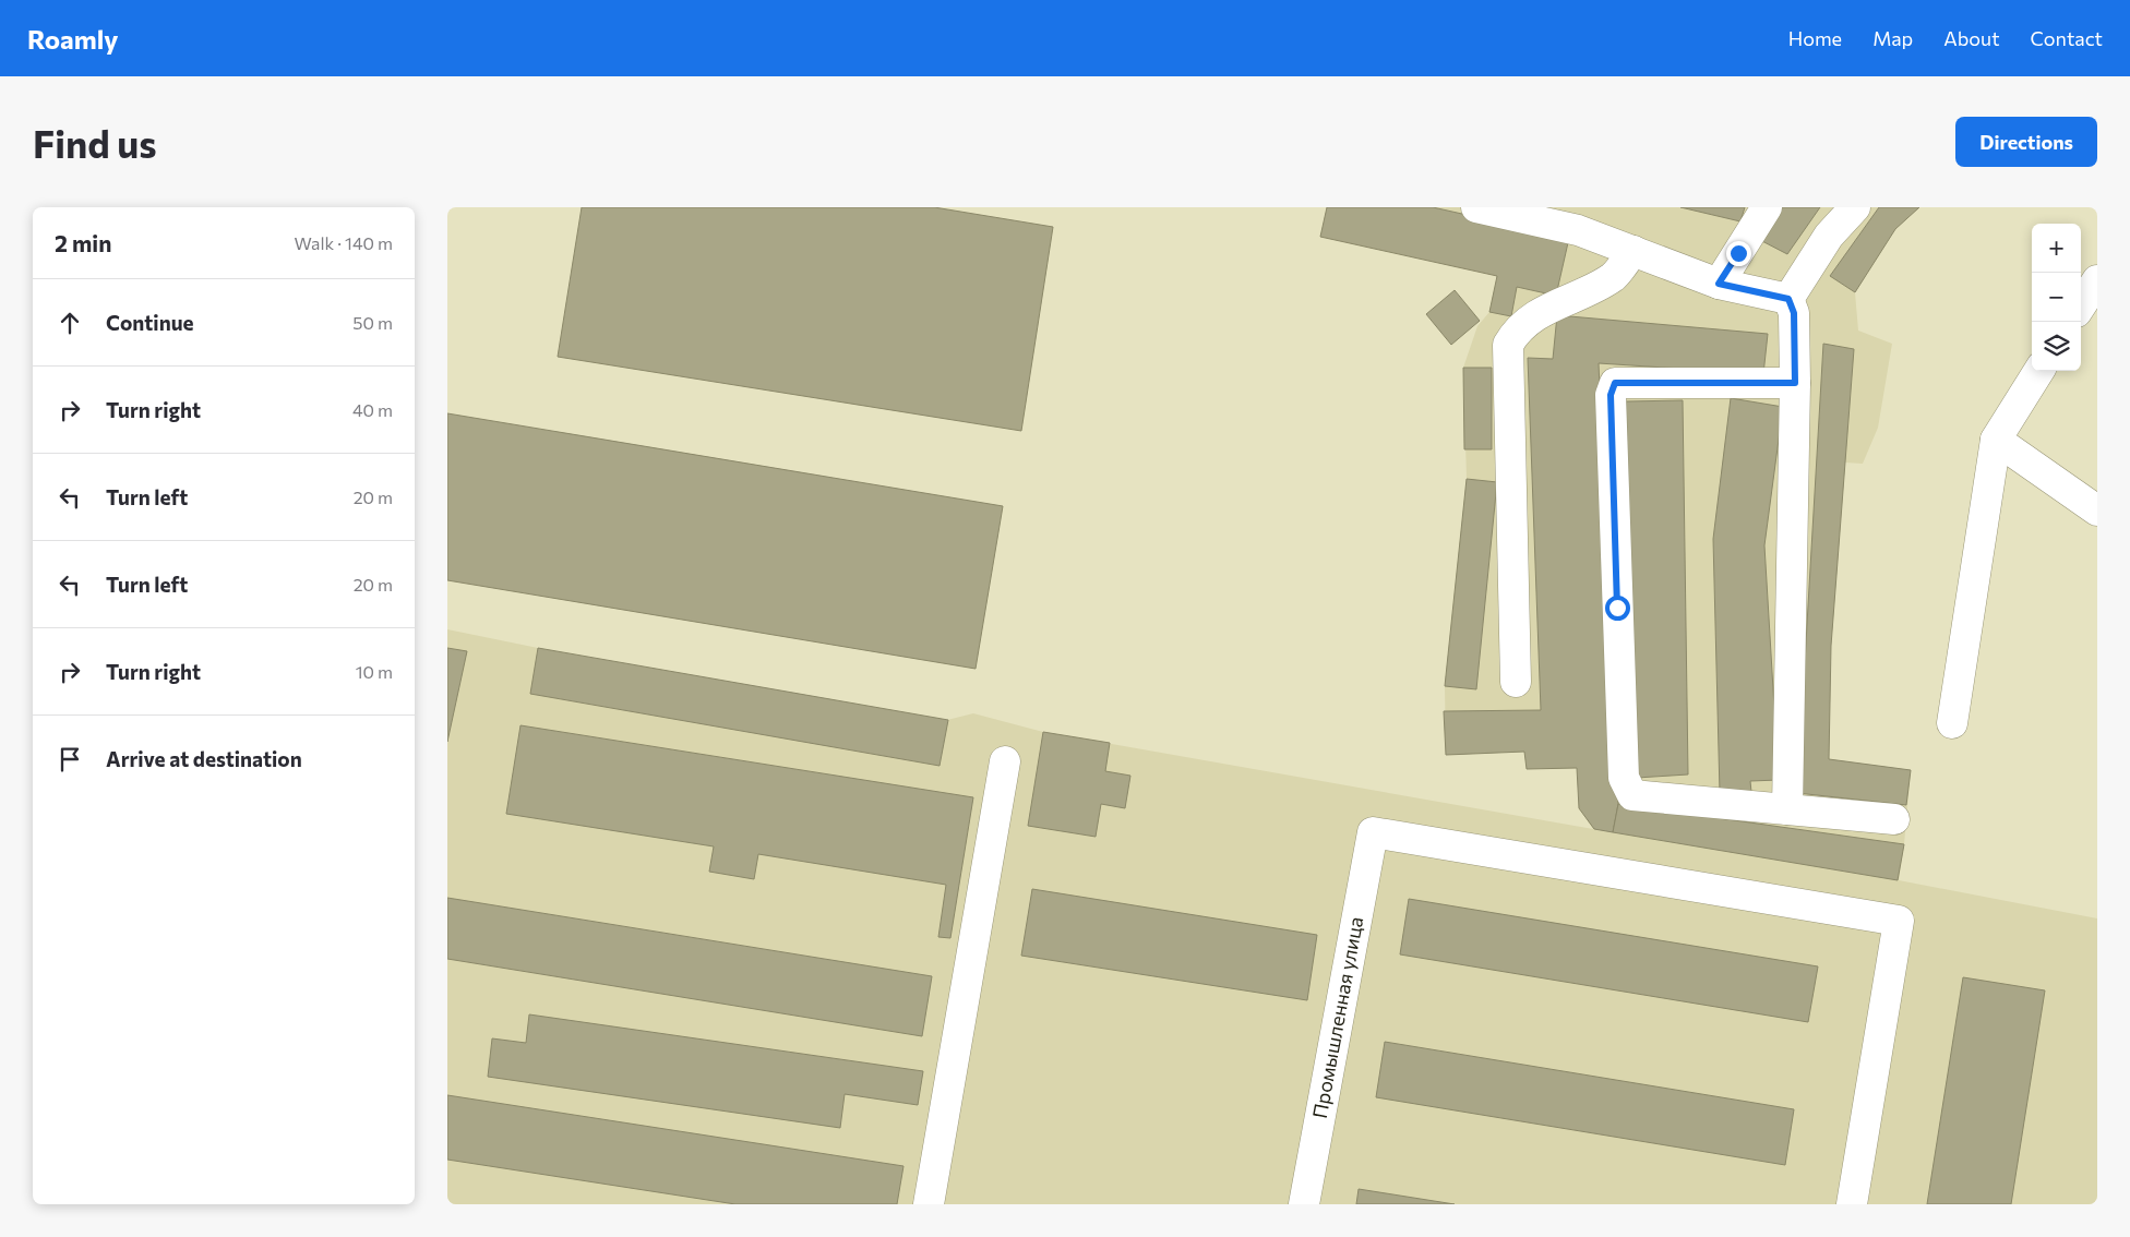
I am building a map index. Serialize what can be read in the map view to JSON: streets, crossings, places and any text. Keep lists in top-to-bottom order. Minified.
{"streets":{"street":["Промышленная улица"]},"page":{"header":"Roamly","nav":["Home","Map","About","Contact"],"buttons":"Directions","title":"Find us","heading":["2 min","Walk · 140 m"],"map_buttons":["+","−"],"list":[["Continue","50 m"],["Turn right","40 m"],["Turn left","20 m"],["Turn left","20 m"],["Turn right","10 m"],"Arrive at destination"]}}
